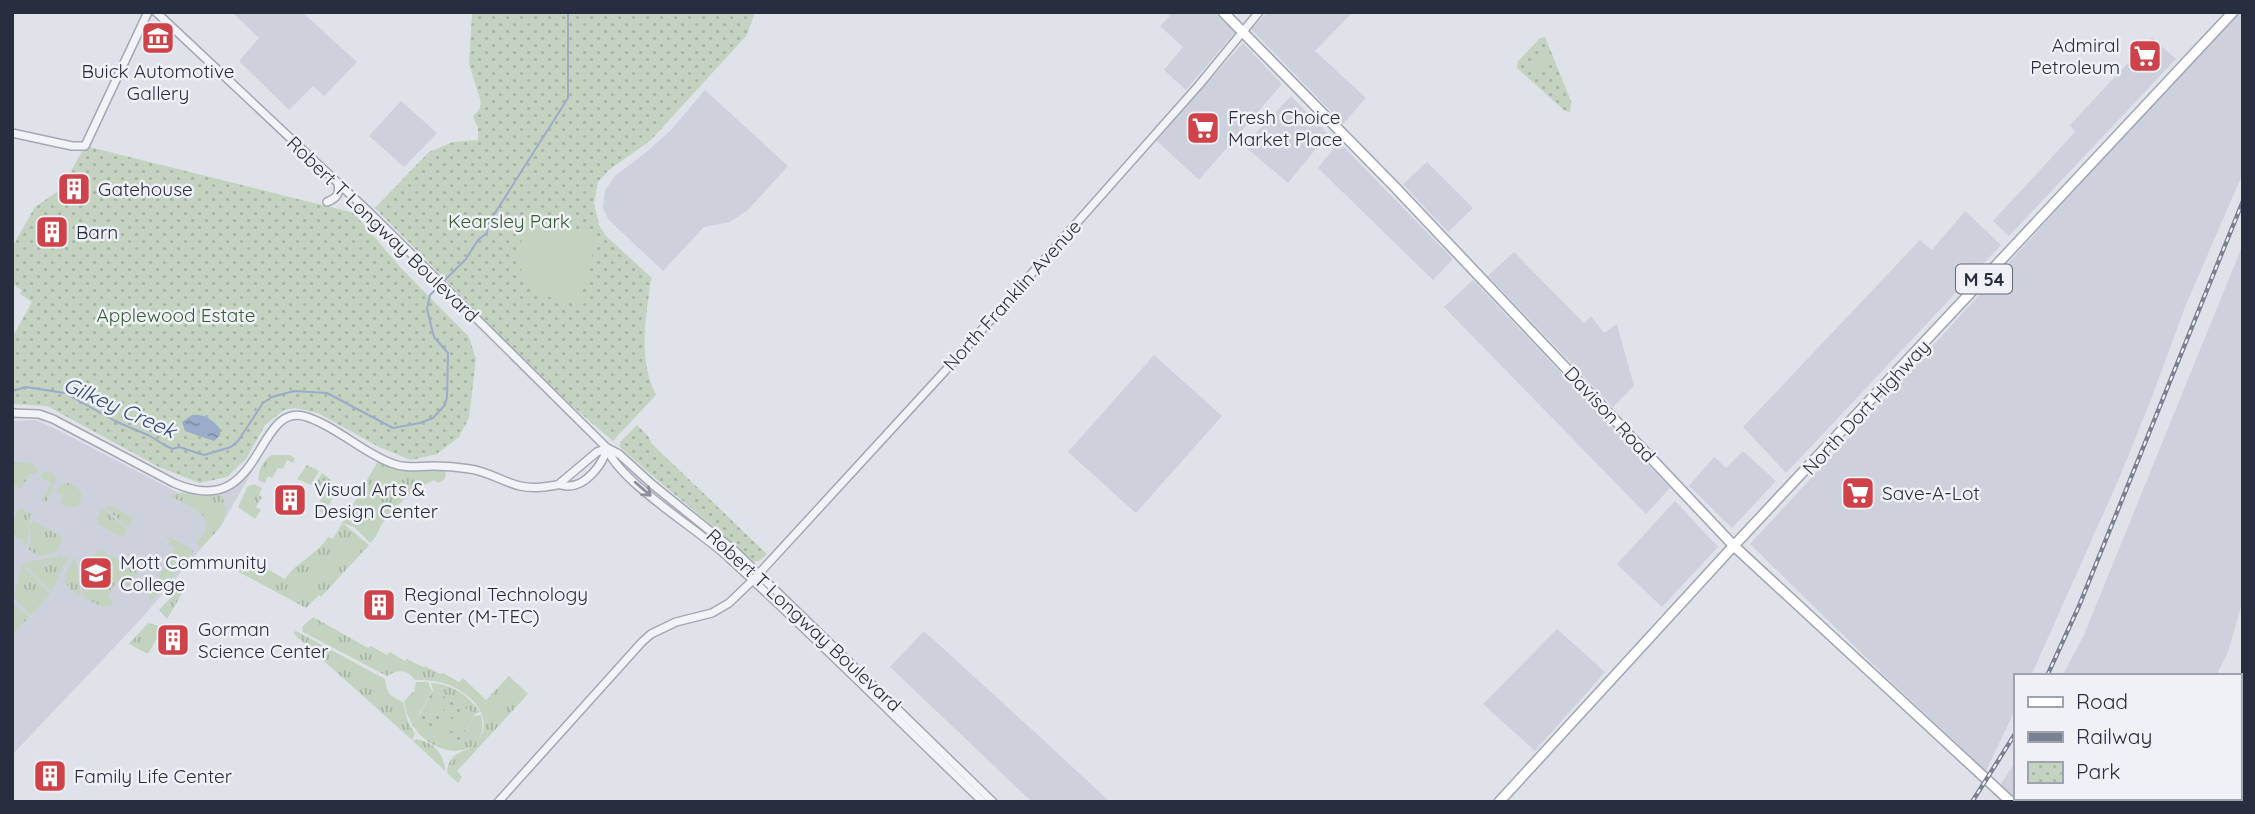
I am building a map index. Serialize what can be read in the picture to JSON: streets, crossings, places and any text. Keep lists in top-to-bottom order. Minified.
{"streets":{"main road":["M 54","North Dort Highway","Davison Road"],"street":["Robert T Longway Boulevard","North Franklin Avenue"]},"crossings":[["Robert T Longway Boulevard","North Franklin Avenue"],["North Franklin Avenue","Davison Road"],["North Dort Highway","Davison Road"]],"water":["Gilkey Creek"],"parks":["Kearsley Park","Applewood Estate"],"places":{"museum":["Buick Automotive Gallery"],"supermarket":["Admiral Petroleum","Fresh Choice Market Place","Save-A-Lot"],"building":["Gatehouse","Barn","Visual Arts & Design Center","Regional Technology Center (M-TEC)","Gorman Science Center","Family Life Center"],"school or university":["Mott Community College"]},"legend":["Road","Railway","Park"]}
